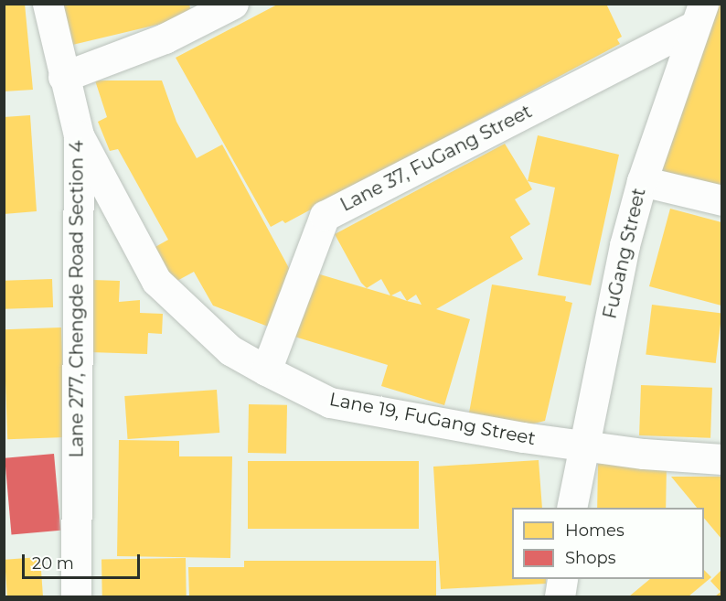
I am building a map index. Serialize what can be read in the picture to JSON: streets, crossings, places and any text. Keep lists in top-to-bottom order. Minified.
{"streets":{"street":["Lane 37, FuGang Street","FuGang Street","Lane 277, Chengde Road Section 4","Lane 19, FuGang Street"]},"crossings":[["Lane 37, FuGang Street","FuGang Street"],["Lane 37, FuGang Street","Lane 19, FuGang Street"],["FuGang Street","Lane 19, FuGang Street"],["Lane 277, Chengde Road Section 4","Lane 19, FuGang Street"]],"legend":["Homes","Shops"],"scale_bar":"20 m"}
